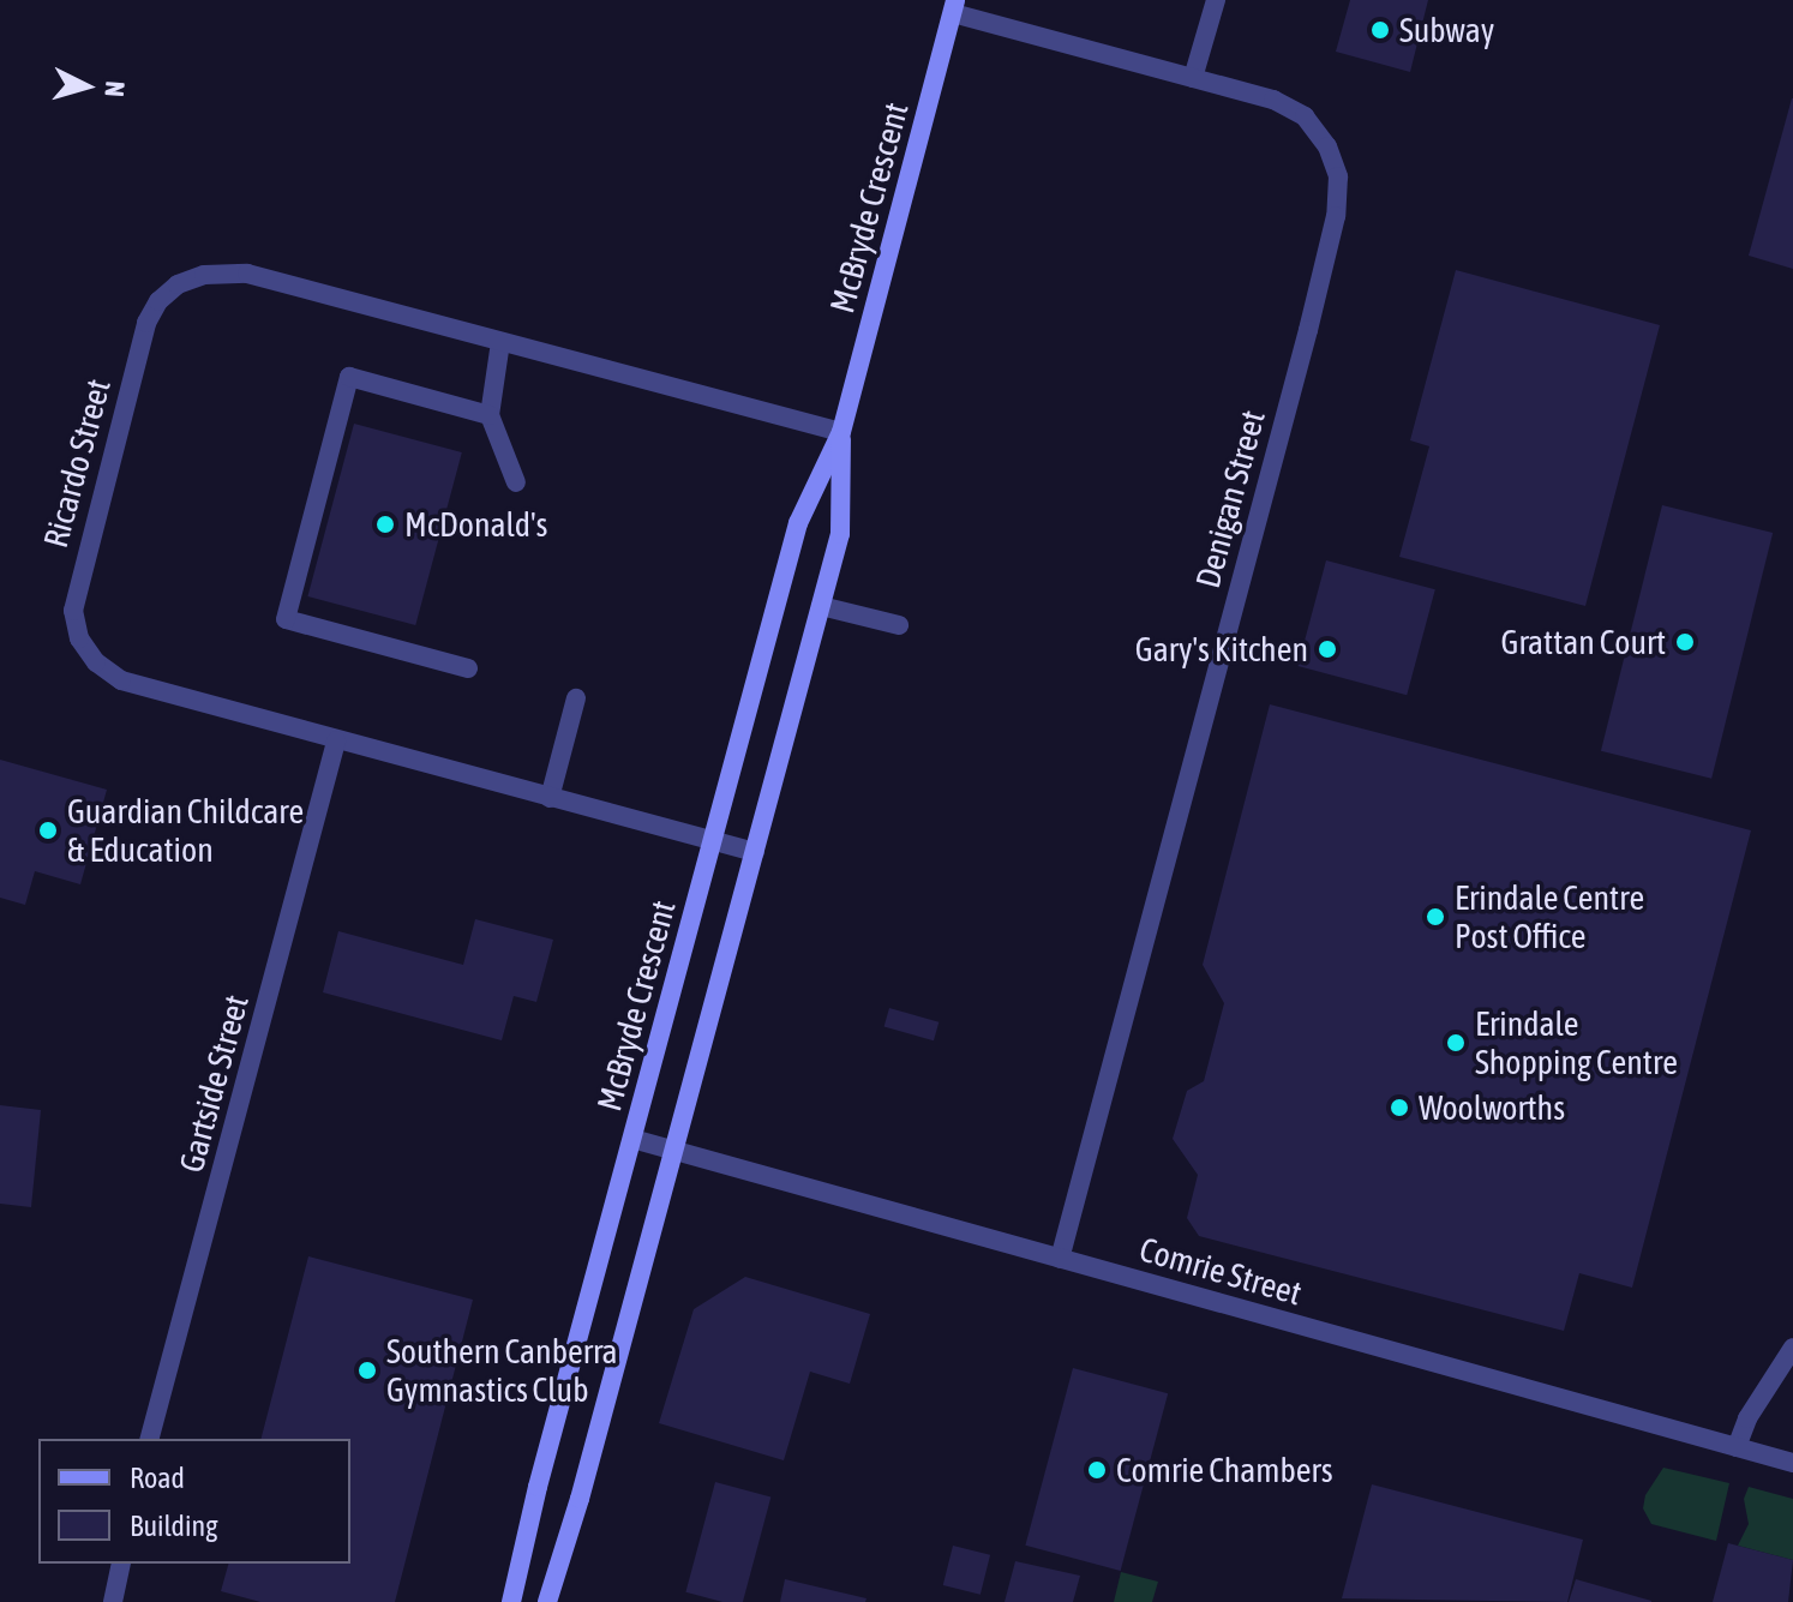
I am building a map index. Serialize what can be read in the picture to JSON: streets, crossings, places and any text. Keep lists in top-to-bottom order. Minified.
{"streets":{"street":["McBryde Crescent","Ricardo Street","Denigan Street","Gartside Street","Comrie Street"]},"crossings":[["McBryde Crescent","Ricardo Street"],["McBryde Crescent","Denigan Street"],["McBryde Crescent","Comrie Street"],["Ricardo Street","Gartside Street"],["Denigan Street","Comrie Street"]],"places":["Subway","McDonald's","Grattan Court","Gary's Kitchen","Guardian Childcare & Education","Erindale Centre Post Office","Erindale Shopping Centre","Woolworths","Southern Canberra Gymnastics Club","Comrie Chambers"],"legend":["Road","Building"],"north":"right"}
